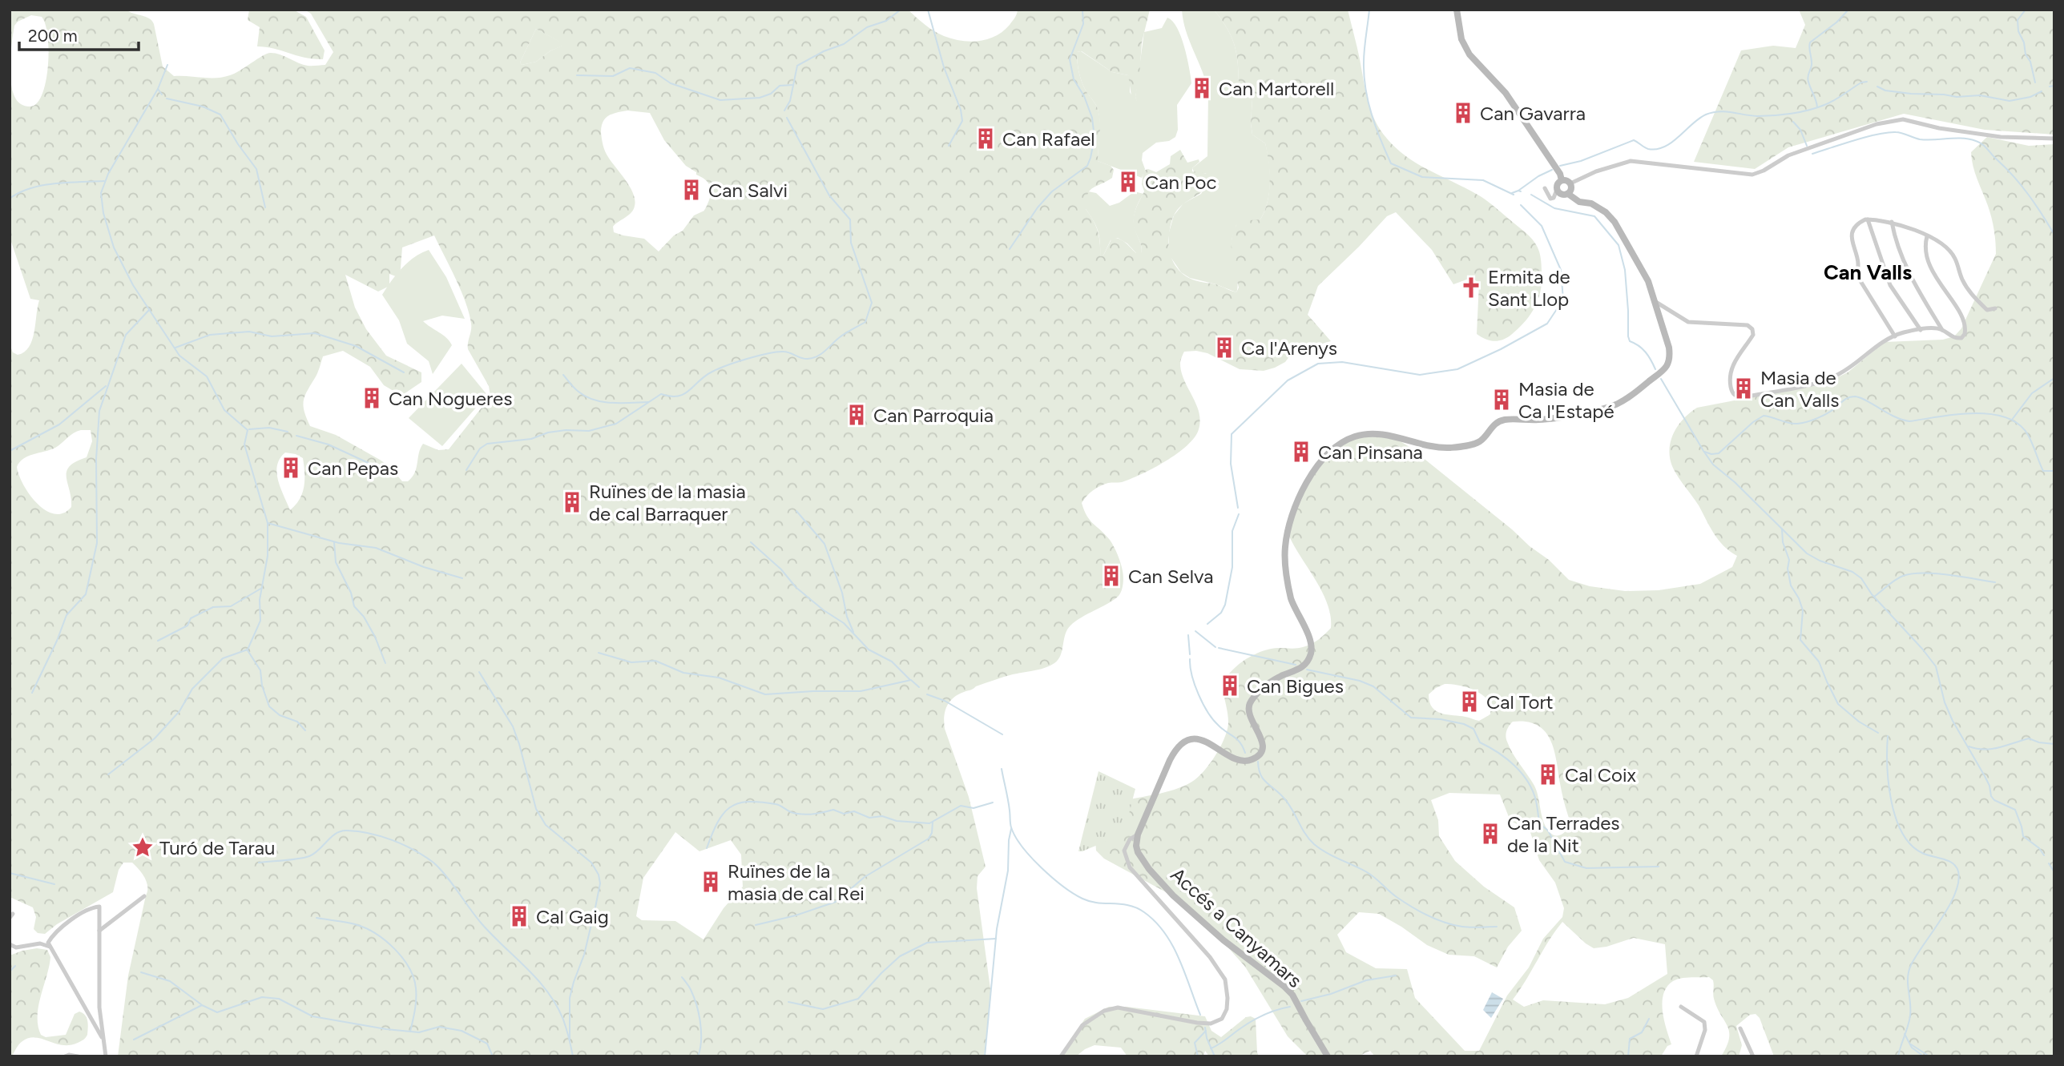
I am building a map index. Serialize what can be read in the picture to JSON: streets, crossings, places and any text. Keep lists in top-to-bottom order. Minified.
{"streets":{"street":["Accés a Canyamars"]},"districts":["Can Valls"],"places":{"building":["Can Martorell","Can Gavarra","Can Rafael","Can Poc","Can Salvi","Ca l'Arenys","Masia de Can Valls","Can Nogueres","Masia de Ca l'Estapé","Can Parroquia","Can Pinsana","Can Pepas","Ruïnes de la masia de cal Barraquer","Can Selva","Can Bigues","Cal Tort","Cal Coix","Can Terrades de la Nit","Ruïnes de la masia de cal Rei","Cal Gaig"],"church":["Ermita de Sant Llop"],"place":["Turó de Tarau"]},"scale_bar":"200 m"}
